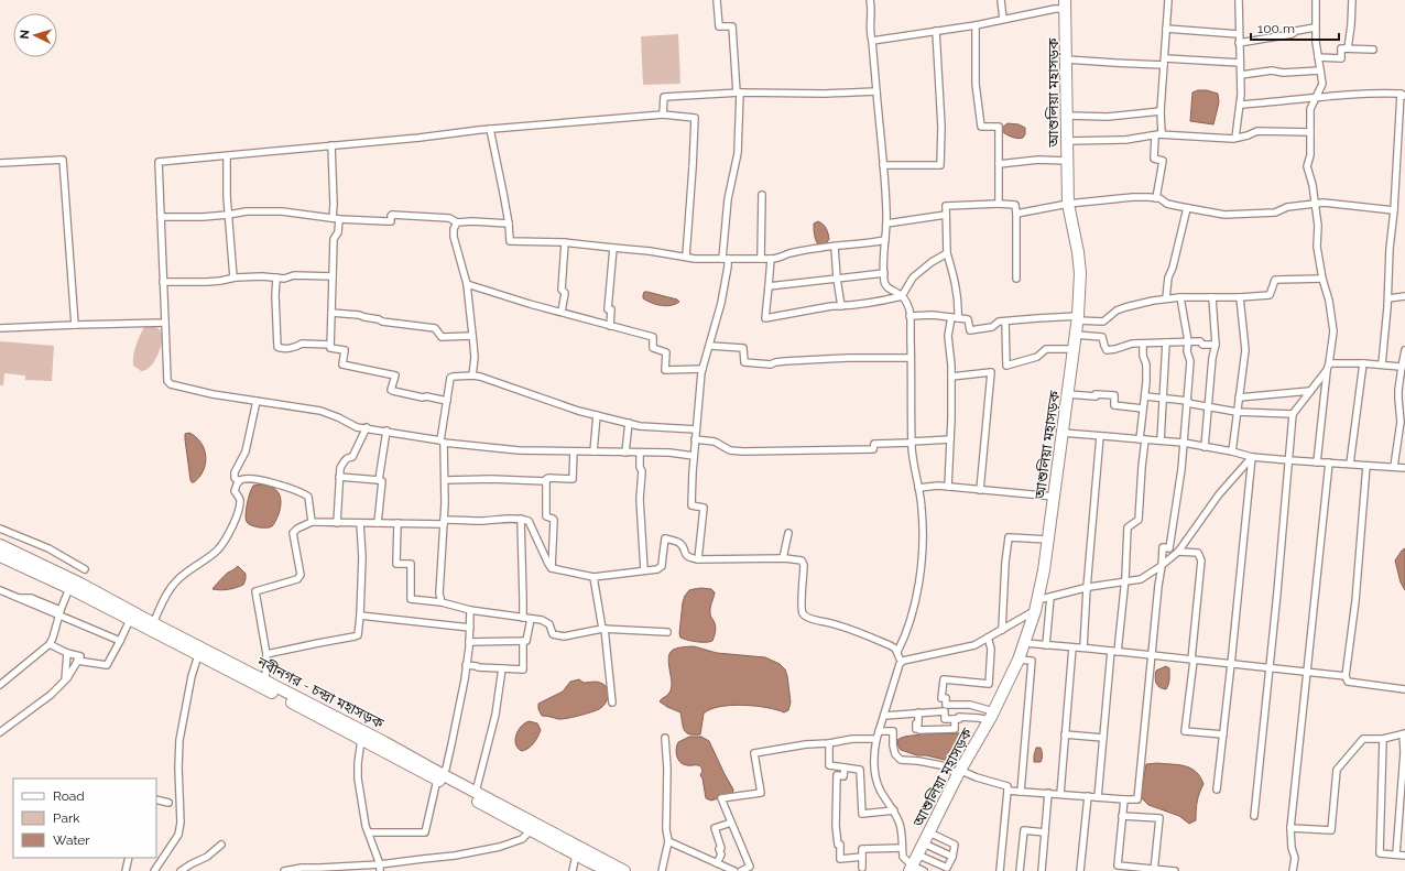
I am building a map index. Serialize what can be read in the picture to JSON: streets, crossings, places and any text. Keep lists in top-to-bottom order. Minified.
{"streets":{"highway":["আশুলিয়া মহাসড়ক","নবীনগর - চন্দ্রা মহাসড়ক"]},"legend":["Road","Park","Water"],"scale_bar":"100 m","north":"left"}
